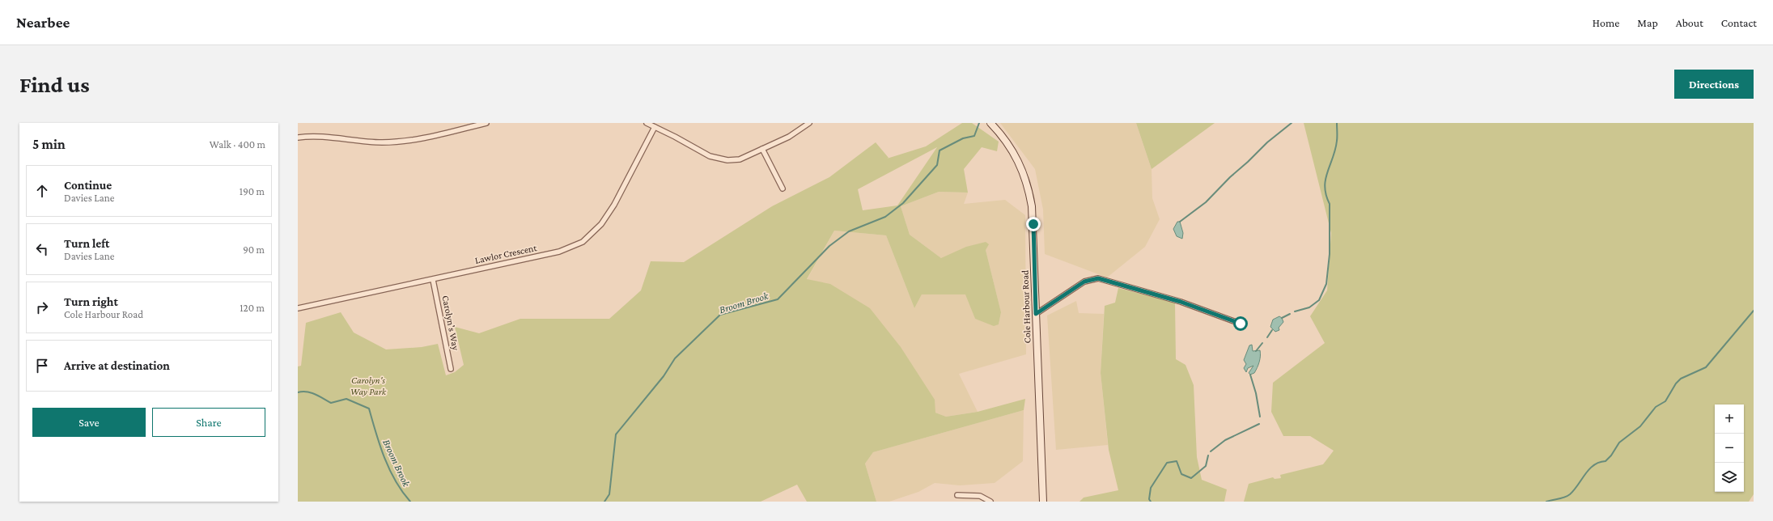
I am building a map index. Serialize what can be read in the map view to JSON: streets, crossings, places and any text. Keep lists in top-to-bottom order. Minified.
{"streets":{"main road":["Cole Harbour Road"],"street":["Lawlor Crescent","Carolyn's Way"]},"crossings":[["Lawlor Crescent","Carolyn's Way"]],"water":["Broom Brook"],"parks":["Carolyn's Way Park"],"page":{"header":"Nearbee","nav":["Home","Map","About","Contact"],"buttons":["Directions",["Save","Share"]],"title":"Find us","heading":["5 min","Walk · 400 m"],"list":[["Continue","Davies Lane","190 m"],["Turn left","Davies Lane","90 m"],["Turn right","Cole Harbour Road","120 m"],"Arrive at destination"],"map_buttons":["+","−"]}}
